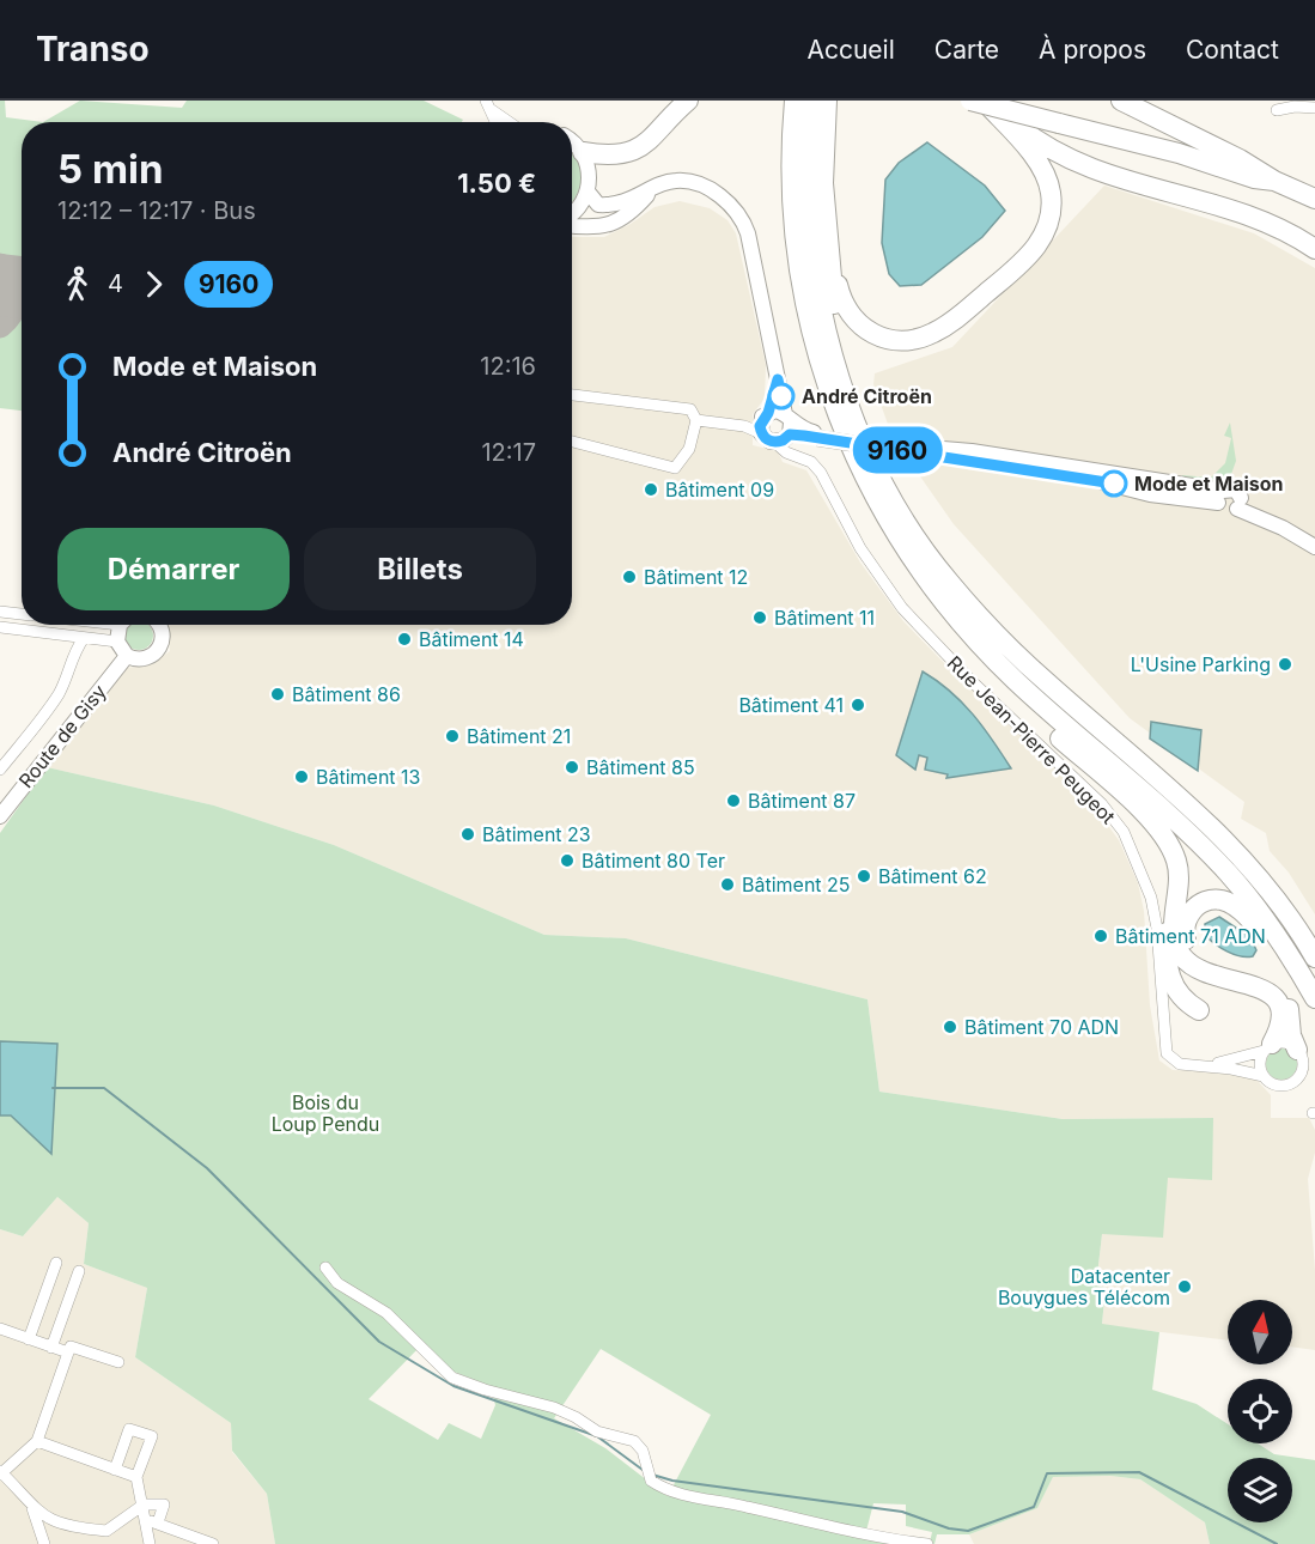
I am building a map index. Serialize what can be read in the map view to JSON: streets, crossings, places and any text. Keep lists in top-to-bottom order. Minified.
{"streets":{"street":["Route de Gisy","Rue Jean-Pierre Peugeot"]},"parks":["Bois du Loup Pendu"],"places":["André Citroën","Mode et Maison","Bâtiment 09","Bâtiment 12","Bâtiment 11","Bâtiment 14","L'Usine Parking","Bâtiment 86","Bâtiment 41","Bâtiment 21","Bâtiment 85","Bâtiment 13","Bâtiment 87","Bâtiment 23","Bâtiment 80 Ter","Bâtiment 62","Bâtiment 25","Bâtiment 71 ADN","Bâtiment 70 ADN","Datacenter Bouygues Télécom"],"lines":["bus line 9160"],"north":"top","page":{"header":"Transo","nav":["Accueil","Carte","À propos","Contact"],"on_map":"9160","heading":["5 min","12:12 – 12:17 · Bus","1.50 €"],"legs":["4","9160"],"list":[{"name":"Mode et Maison","value":"12:16"},{"name":"André Citroën","value":"12:17"}],"buttons":["Démarrer","Billets"]}}
